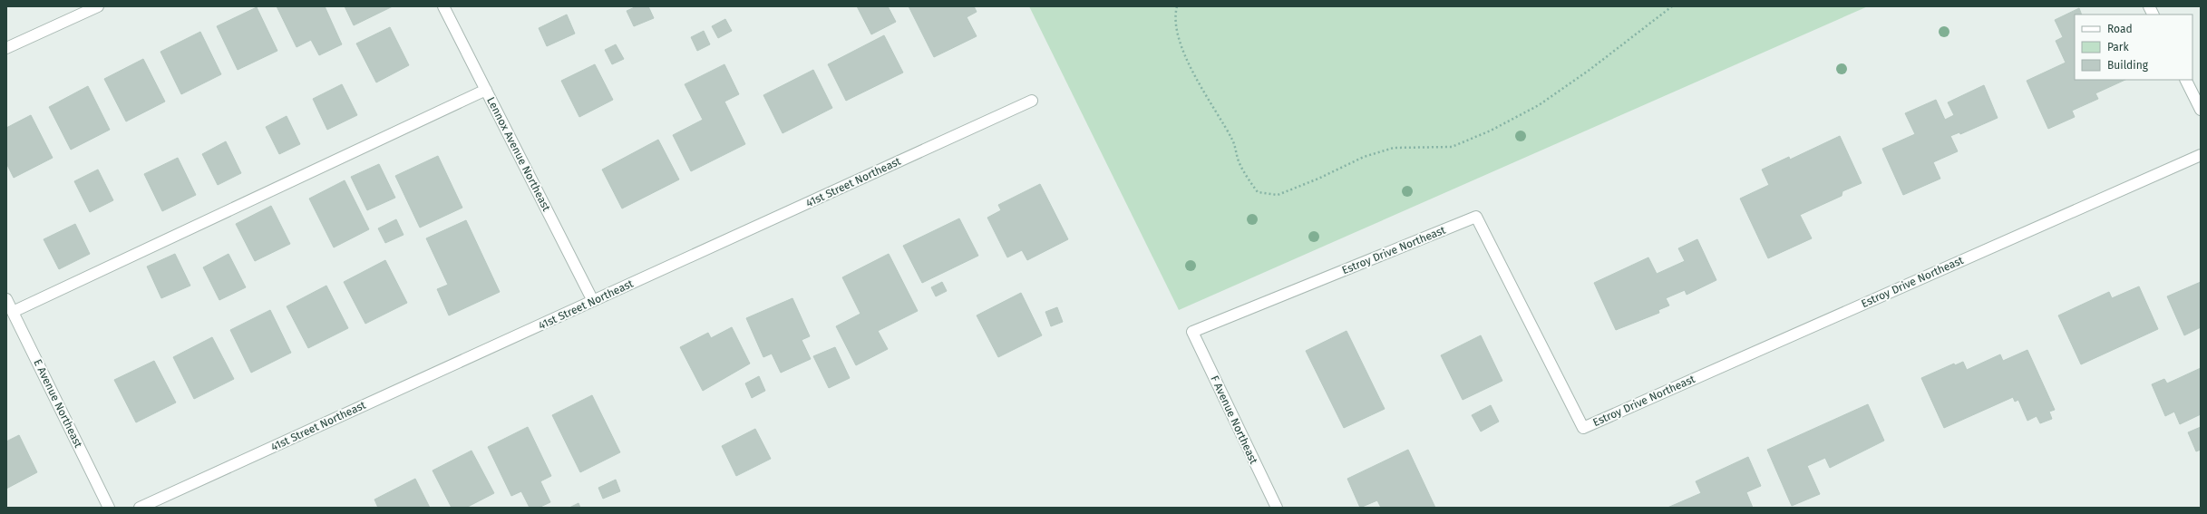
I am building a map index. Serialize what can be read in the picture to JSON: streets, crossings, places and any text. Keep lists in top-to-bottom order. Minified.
{"streets":{"street":["Lennox Avenue Northeast","41st Street Northeast","Estroy Drive Northeast","E Avenue Northeast","F Avenue Northeast"]},"crossings":[["Lennox Avenue Northeast","41st Street Northeast"],["Estroy Drive Northeast","F Avenue Northeast"]],"legend":["Road","Park","Building"]}
